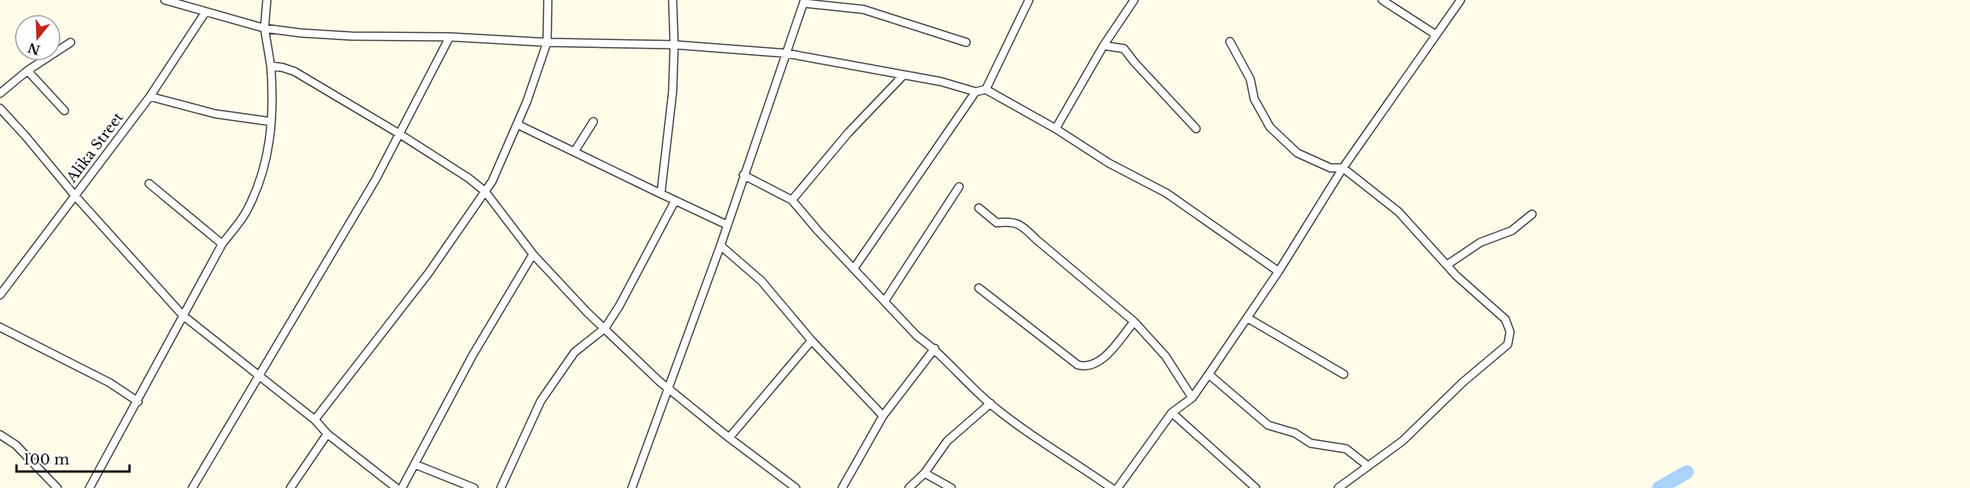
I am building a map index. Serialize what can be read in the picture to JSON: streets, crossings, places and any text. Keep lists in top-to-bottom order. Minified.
{"streets":{"street":["Alika Street"]},"scale_bar":"100 m","north":"bottom"}
